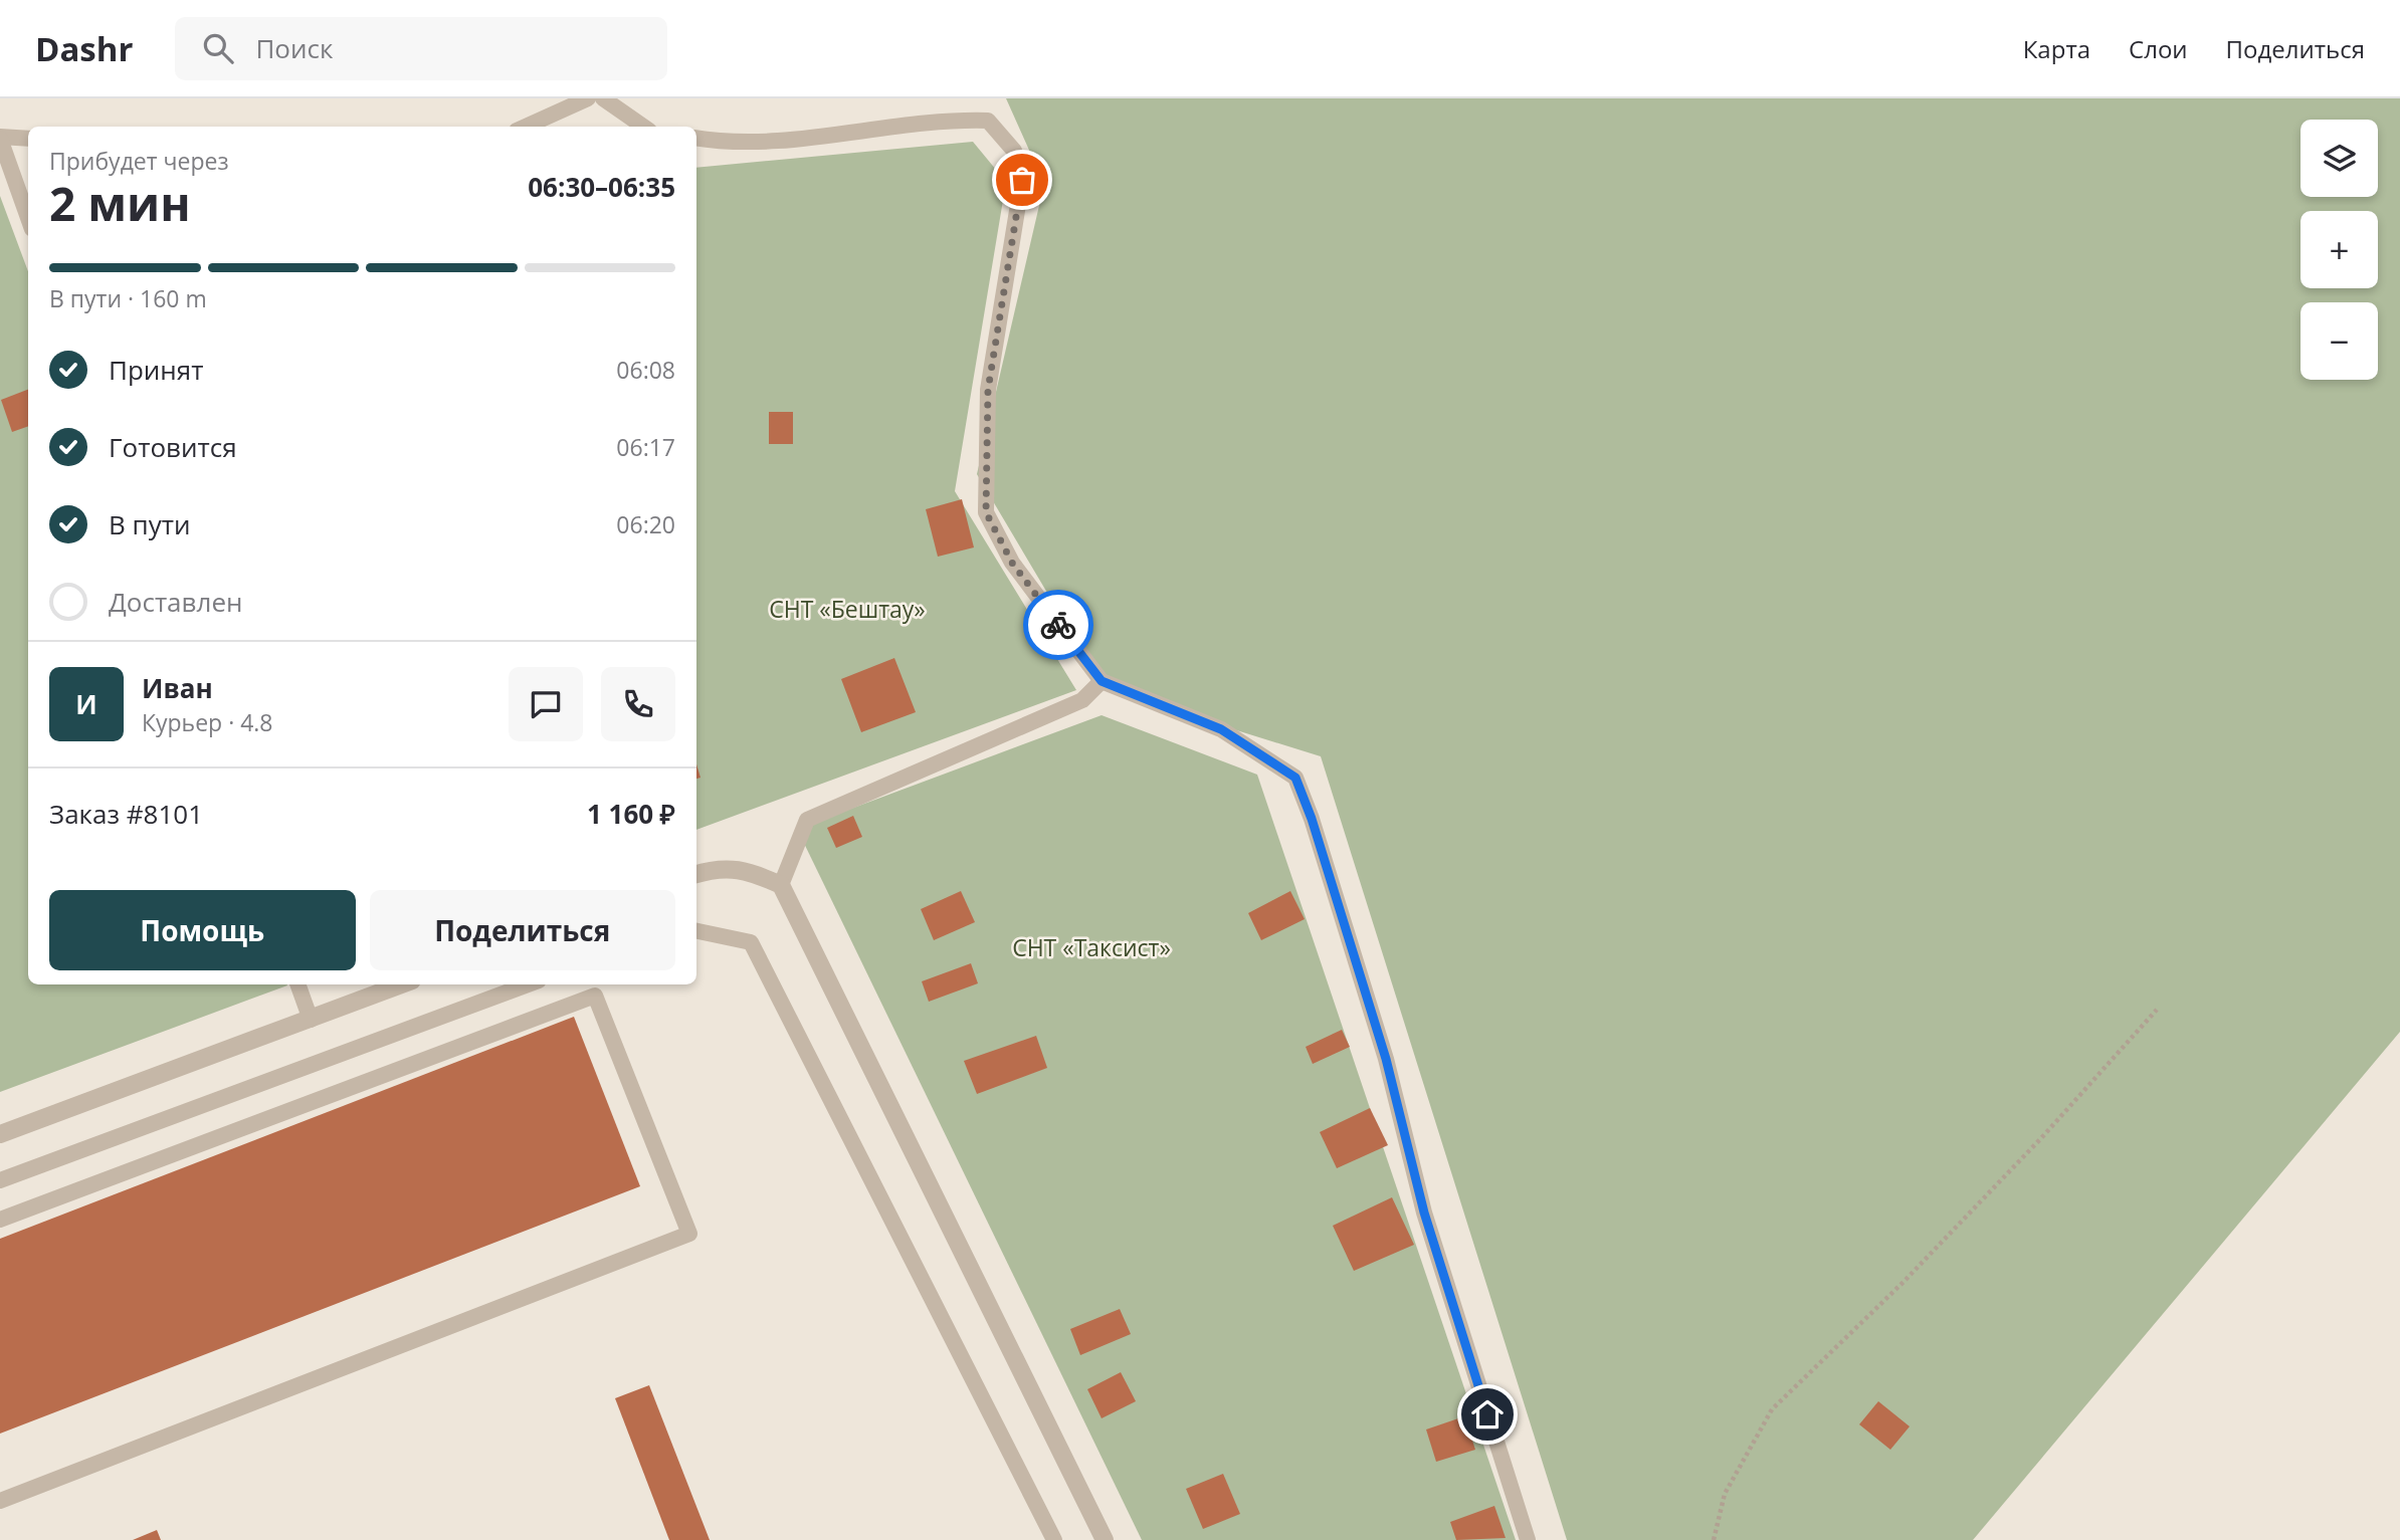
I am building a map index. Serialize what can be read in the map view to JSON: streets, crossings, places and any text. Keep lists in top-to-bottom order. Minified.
{"parks":["СНТ «Бештау»","СНТ «Таксист»"],"page":{"header":"Dashr","search":"Поиск","nav":["Карта","Слои","Поделиться"],"map_buttons":["+","−"],"heading":["2 мин","Прибудет через","06:30–06:35"],"panel":["Иван","Курьер · 4.8","Заказ #8101","1 160 ₽"],"bar":"В пути · 160 m","list":[["Принят","06:08"],["Готовится","06:17"],["В пути","06:20"],"Доставлен"],"round":"И","buttons":["Помощь","Поделиться"]}}
